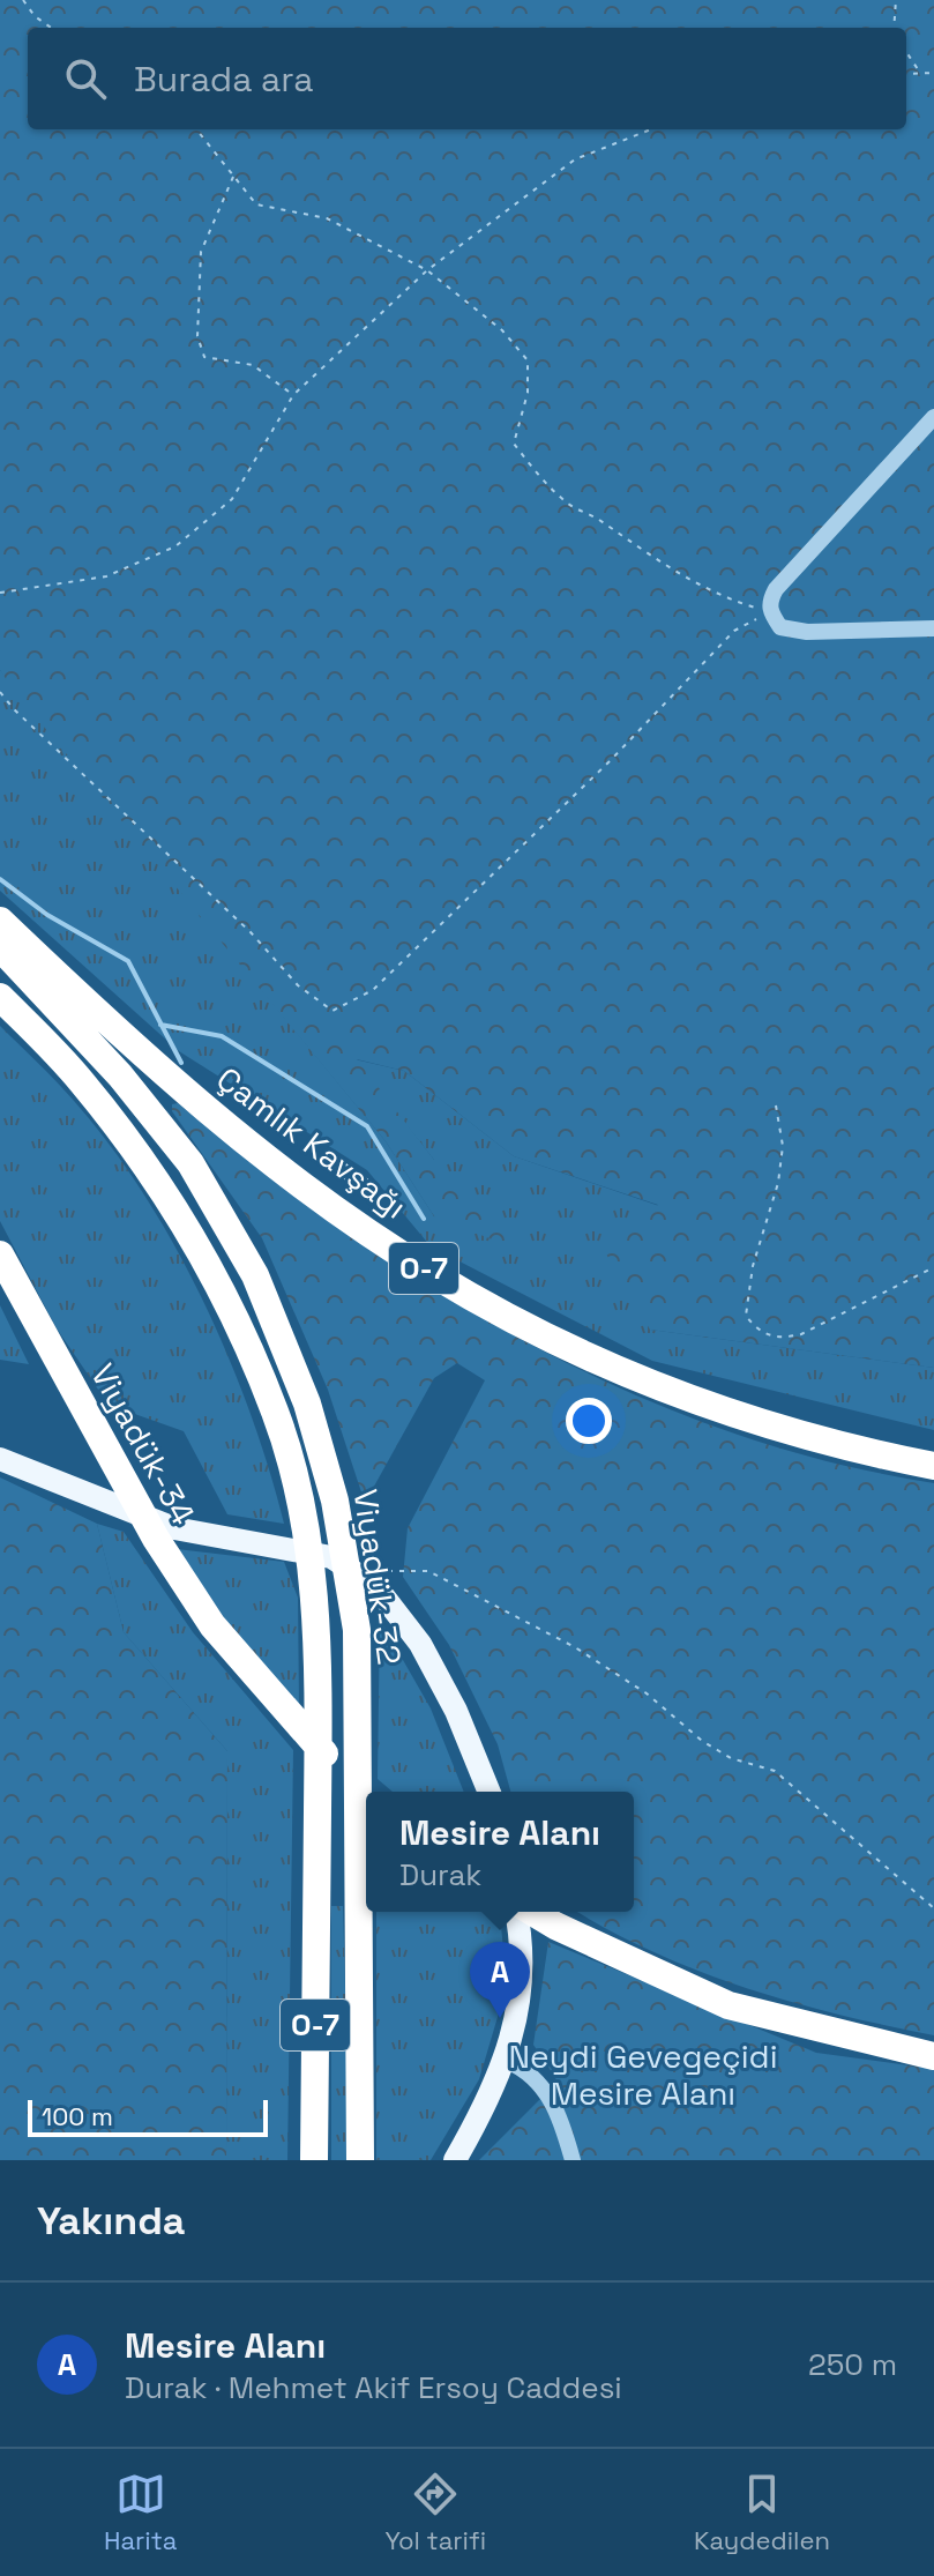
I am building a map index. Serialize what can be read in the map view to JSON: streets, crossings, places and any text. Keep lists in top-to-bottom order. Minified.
{"streets":{"highway":["Çamlık Kavşağı","O-7","Viyadük-34","Viyadük-32"]},"parks":["Neydi Gevegeçidi Mesire Alanı"],"scale_bar":"100 m","page":{"search":"Burada ara","popup":["Mesire Alanı","Durak"],"pins":"A","scale":"100 m","heading":"Yakında","list":[{"mark":"A","name":"Mesire Alanı","note":"Durak · Mehmet Akif Ersoy Caddesi","value":"250 m"}],"nav":["Harita","Yol tarifi","Kaydedilen"]}}
